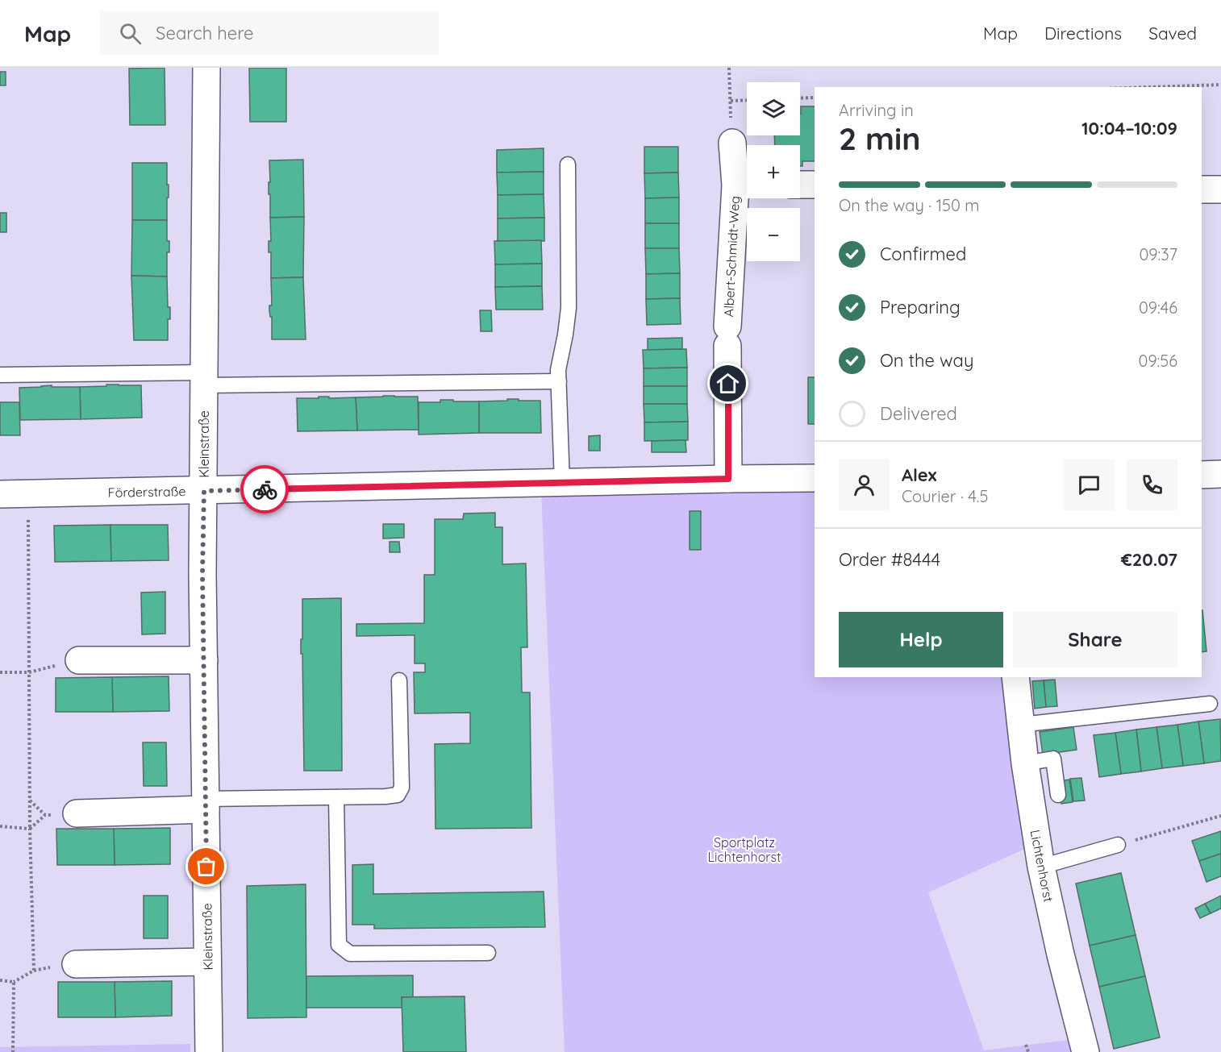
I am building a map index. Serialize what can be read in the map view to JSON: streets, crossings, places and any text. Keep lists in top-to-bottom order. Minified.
{"streets":{"street":["Albert-Schmidt-Weg","Kleinstraße","Förderstraße","Lichtenhorst"]},"crossings":[["Albert-Schmidt-Weg","Förderstraße"],["Kleinstraße","Förderstraße"]],"parks":["Sportplatz Lichtenhorst"],"page":{"header":"Map","search":"Search here","nav":["Map","Directions","Saved"],"map_buttons":["+","−"],"heading":["2 min","Arriving in","10:04–10:09"],"panel":["Alex","Courier · 4.5","Order #8444","€20.07"],"bar":"On the way · 150 m","list":[["Confirmed","09:37"],["Preparing","09:46"],["On the way","09:56"],"Delivered"],"buttons":["Help","Share"]}}
